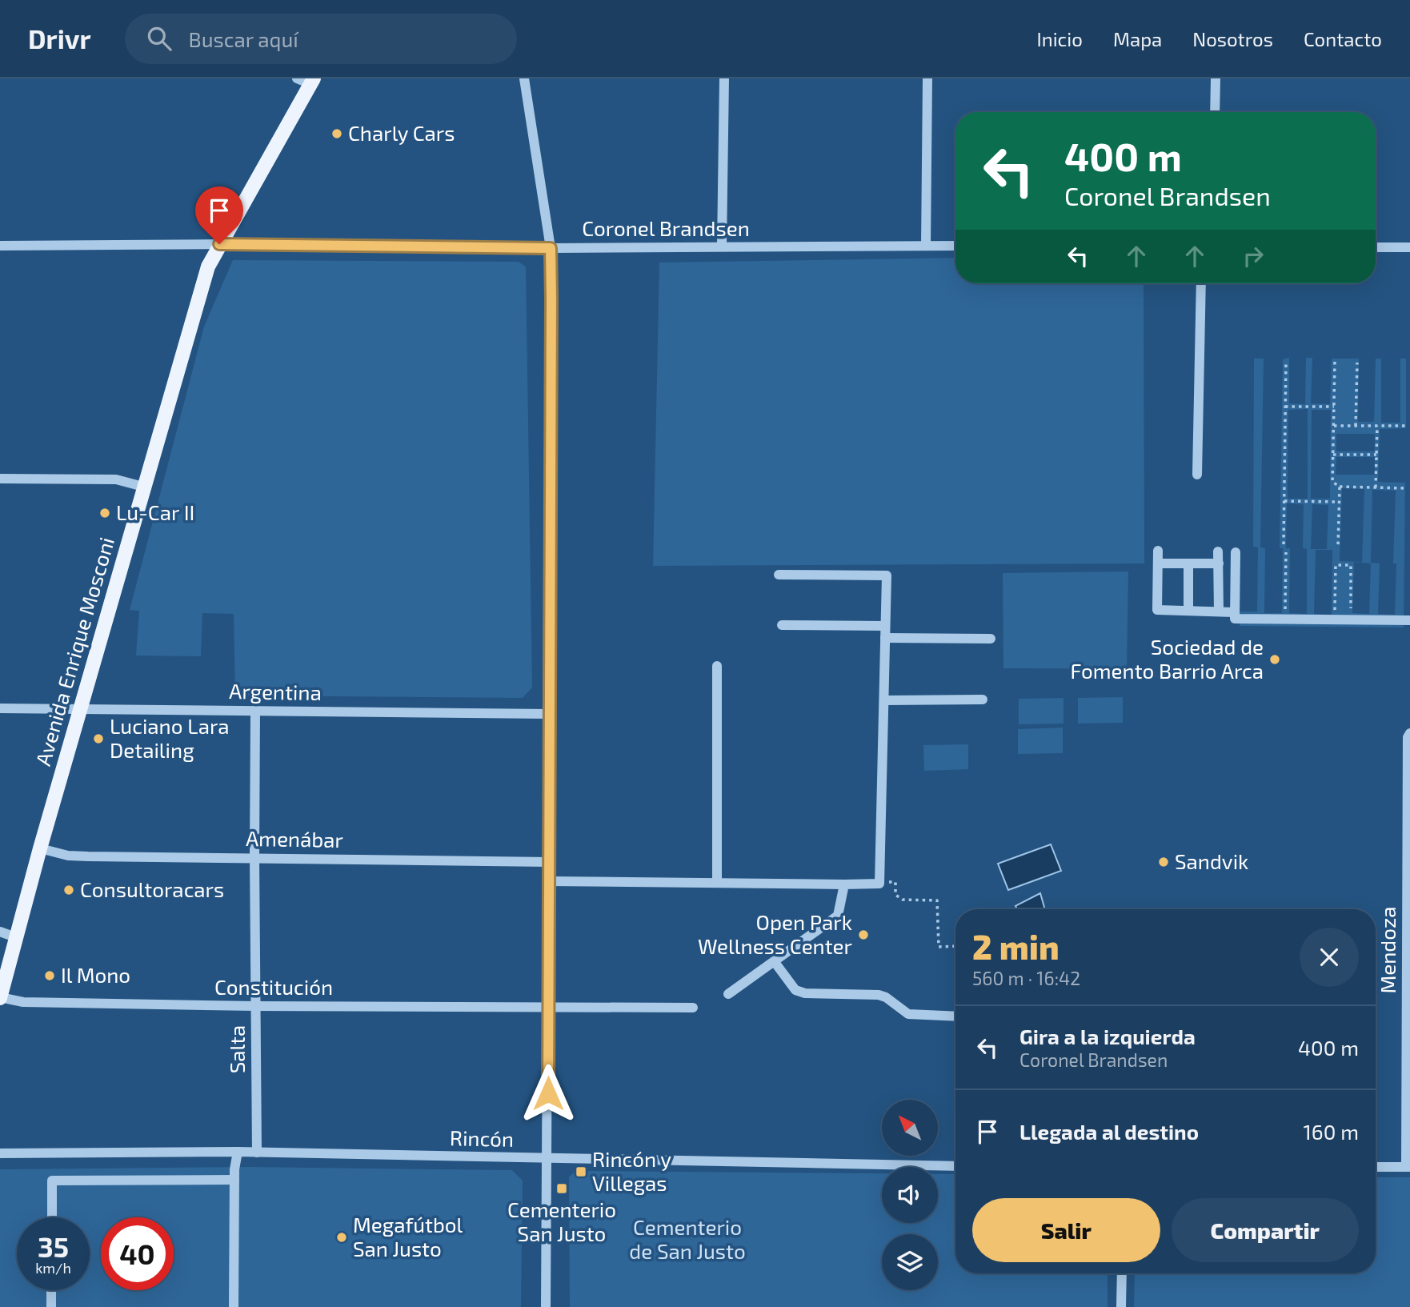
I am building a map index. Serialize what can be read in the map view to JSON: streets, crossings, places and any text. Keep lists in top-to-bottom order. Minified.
{"streets":{"main road":["Avenida Enrique Mosconi"],"street":["Coronel Brandsen","Argentina","Amenábar","Mendoza","Constitución","Salta","Rincón"]},"crossings":[["Coronel Brandsen","Avenida Enrique Mosconi"],["Avenida Enrique Mosconi","Argentina"],["Avenida Enrique Mosconi","Amenábar"],["Avenida Enrique Mosconi","Constitución"],["Argentina","Salta"],["Amenábar","Salta"],["Constitución","Salta"],["Salta","Rincón"]],"parks":["Cementerio de San Justo"],"places":{"other":["Charly Cars","Lu-Car II","Sociedad de Fomento Barrio Arca","Luciano Lara Detailing","Sandvik","Consultoracars","Open Park Wellness Center","Il Mono","Megafútbol San Justo"],"transit":["Rincón y Villegas","Cementerio San Justo"]},"north":"top left","page":{"header":"Drivr","search":"Buscar aquí","nav":["Inicio","Mapa","Nosotros","Contacto"],"turn":["400 m","Coronel Brandsen"],"heading":["2 min","560 m · 16:42"],"list":[{"name":"Gira a la izquierda","note":"Coronel Brandsen","value":"400 m"},{"name":"Llegada al destino","value":"160 m"}],"buttons":["Salir","Compartir"],"speed":"35 km/h","limit":"40"}}
